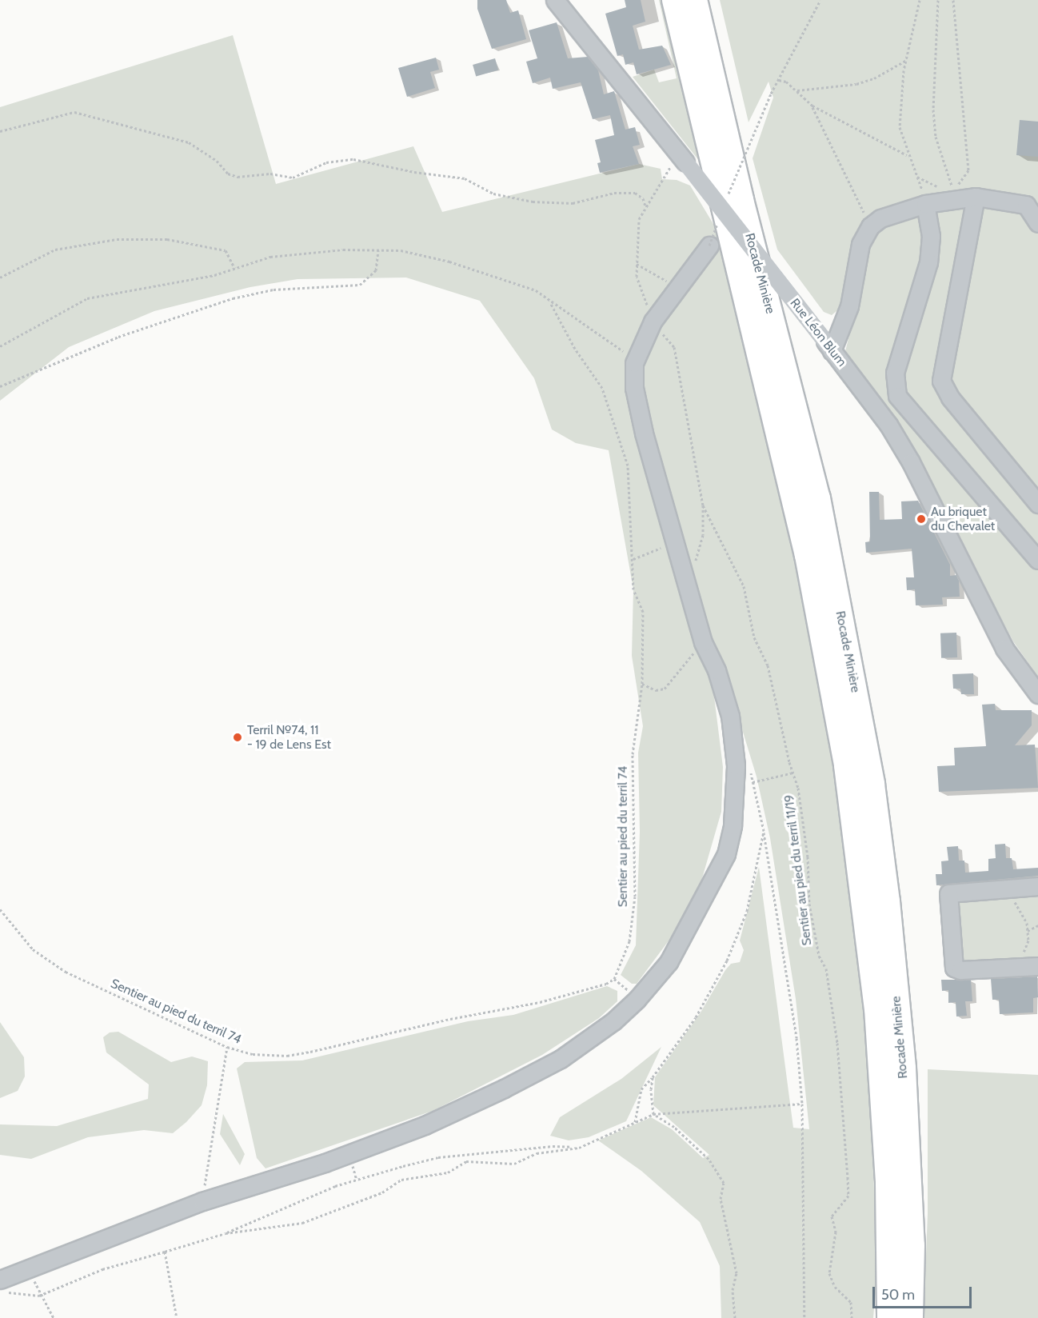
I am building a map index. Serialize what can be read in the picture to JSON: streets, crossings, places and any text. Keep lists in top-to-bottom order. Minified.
{"streets":{"highway":["Rocade Minière"],"street":["Rue Léon Blum"],"path":["Sentier au pied du terril 74","Sentier au pied du terril 11/19"]},"places":["Au briquet du Chevalet","Terril №74, 11 - 19 de Lens Est"],"scale_bar":"50 m"}
